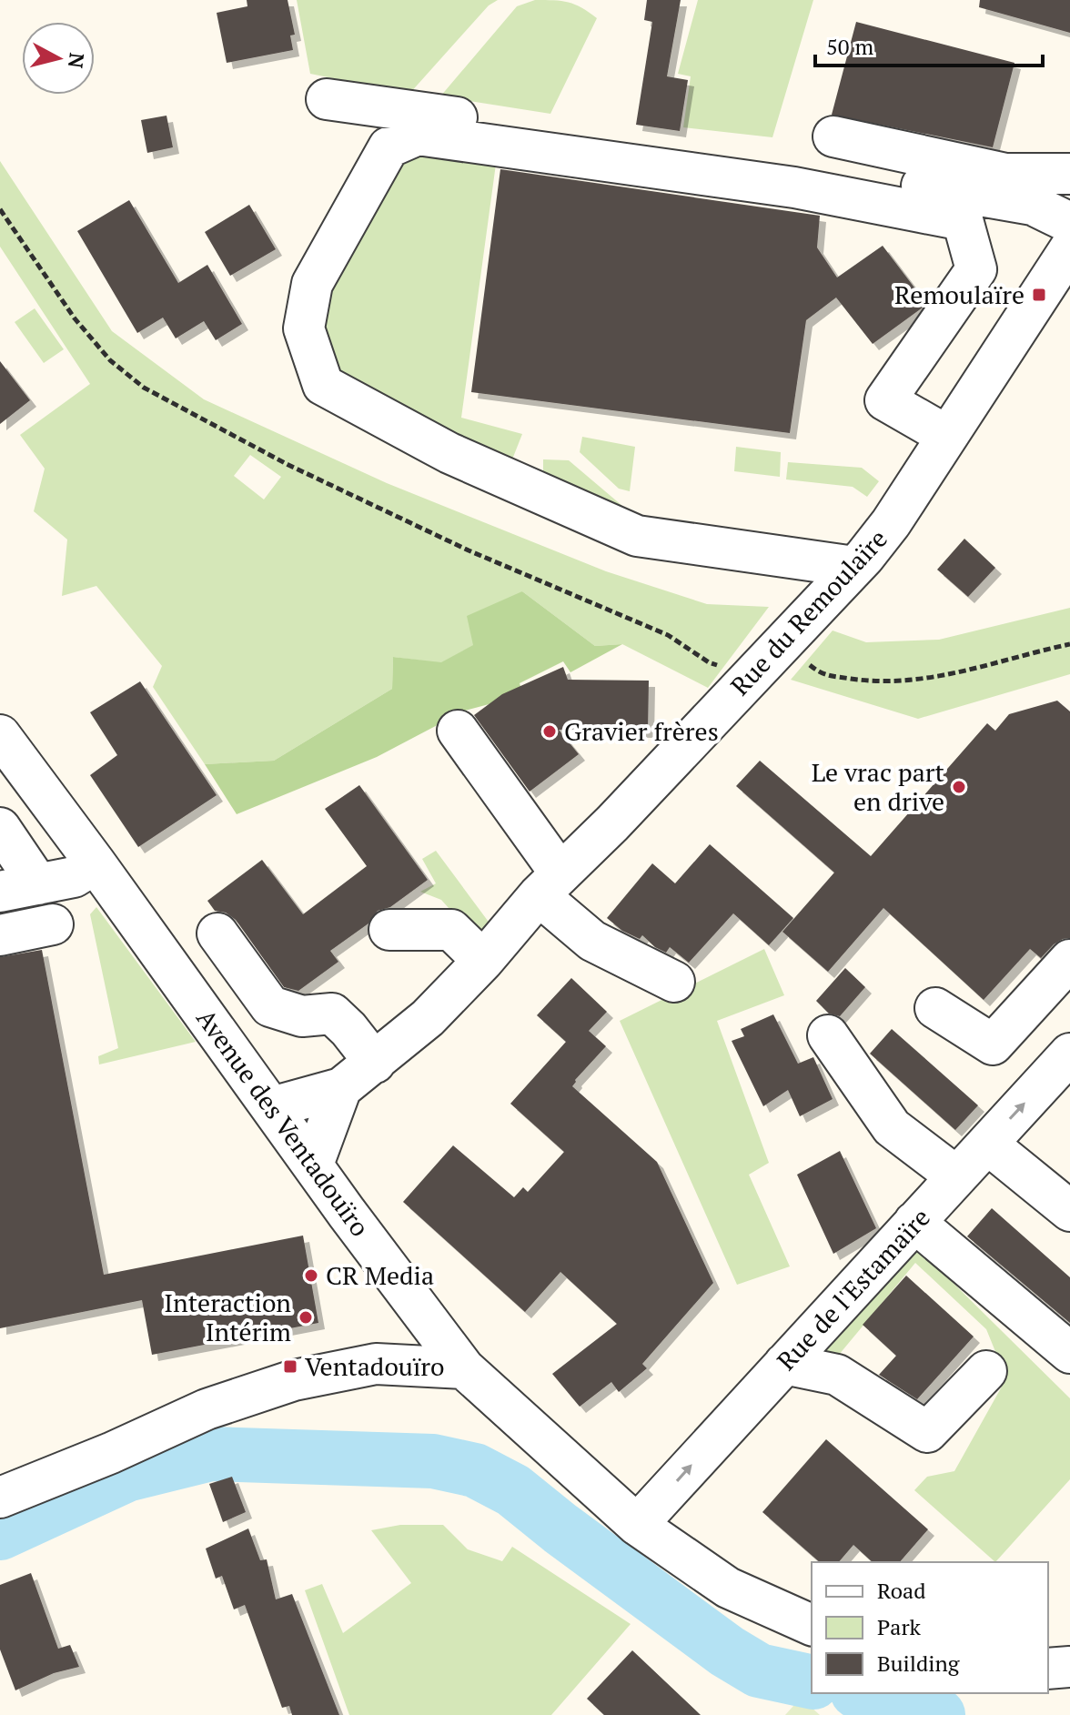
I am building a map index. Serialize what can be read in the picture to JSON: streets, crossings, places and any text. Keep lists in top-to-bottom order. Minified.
{"streets":{"street":["Rue du Remoulaïre","Avenue des Ventadouïro","Rue de l'Estamaïre"]},"crossings":[["Rue du Remoulaïre","Avenue des Ventadouïro"],["Avenue des Ventadouïro","Rue de l'Estamaïre"]],"one_way":["Rue de l'Estamaïre"],"places":{"transit":["Remoulaïre","Ventadouïro"],"other":["Gravier frères","Le vrac part en drive","CR Media","Interaction Intérim"]},"legend":["Road","Park","Building"],"scale_bar":"50 m","north":"right"}
